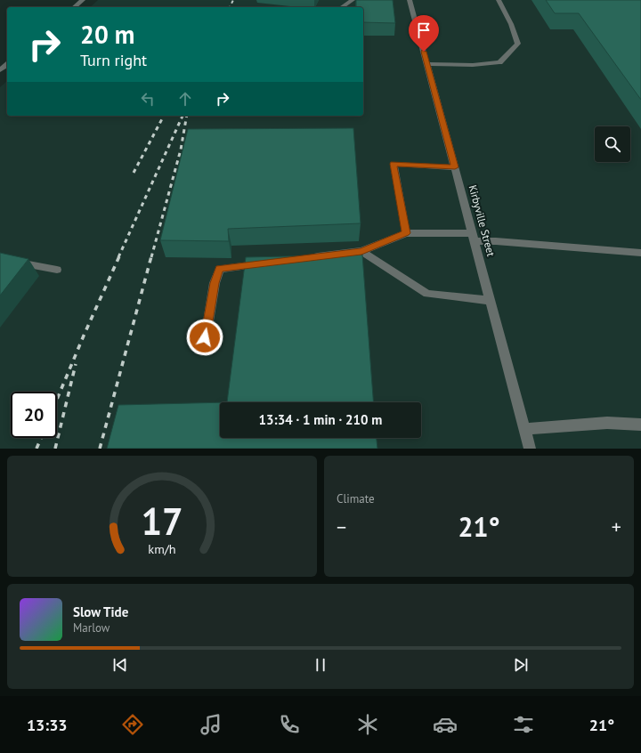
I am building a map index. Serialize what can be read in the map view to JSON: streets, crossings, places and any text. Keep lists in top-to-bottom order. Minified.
{"streets":{"street":["Kirbyville Street"]},"page":{"turn":["20 m","Turn right"],"limit":"20","trip":"13:34 · 1 min · 210 m","tile":"Climate","heat":["−","21°","+"],"song":["Slow Tide","Marlow"],"tabs":["13:33","21°"],"gauge":["17","km/h"]}}
